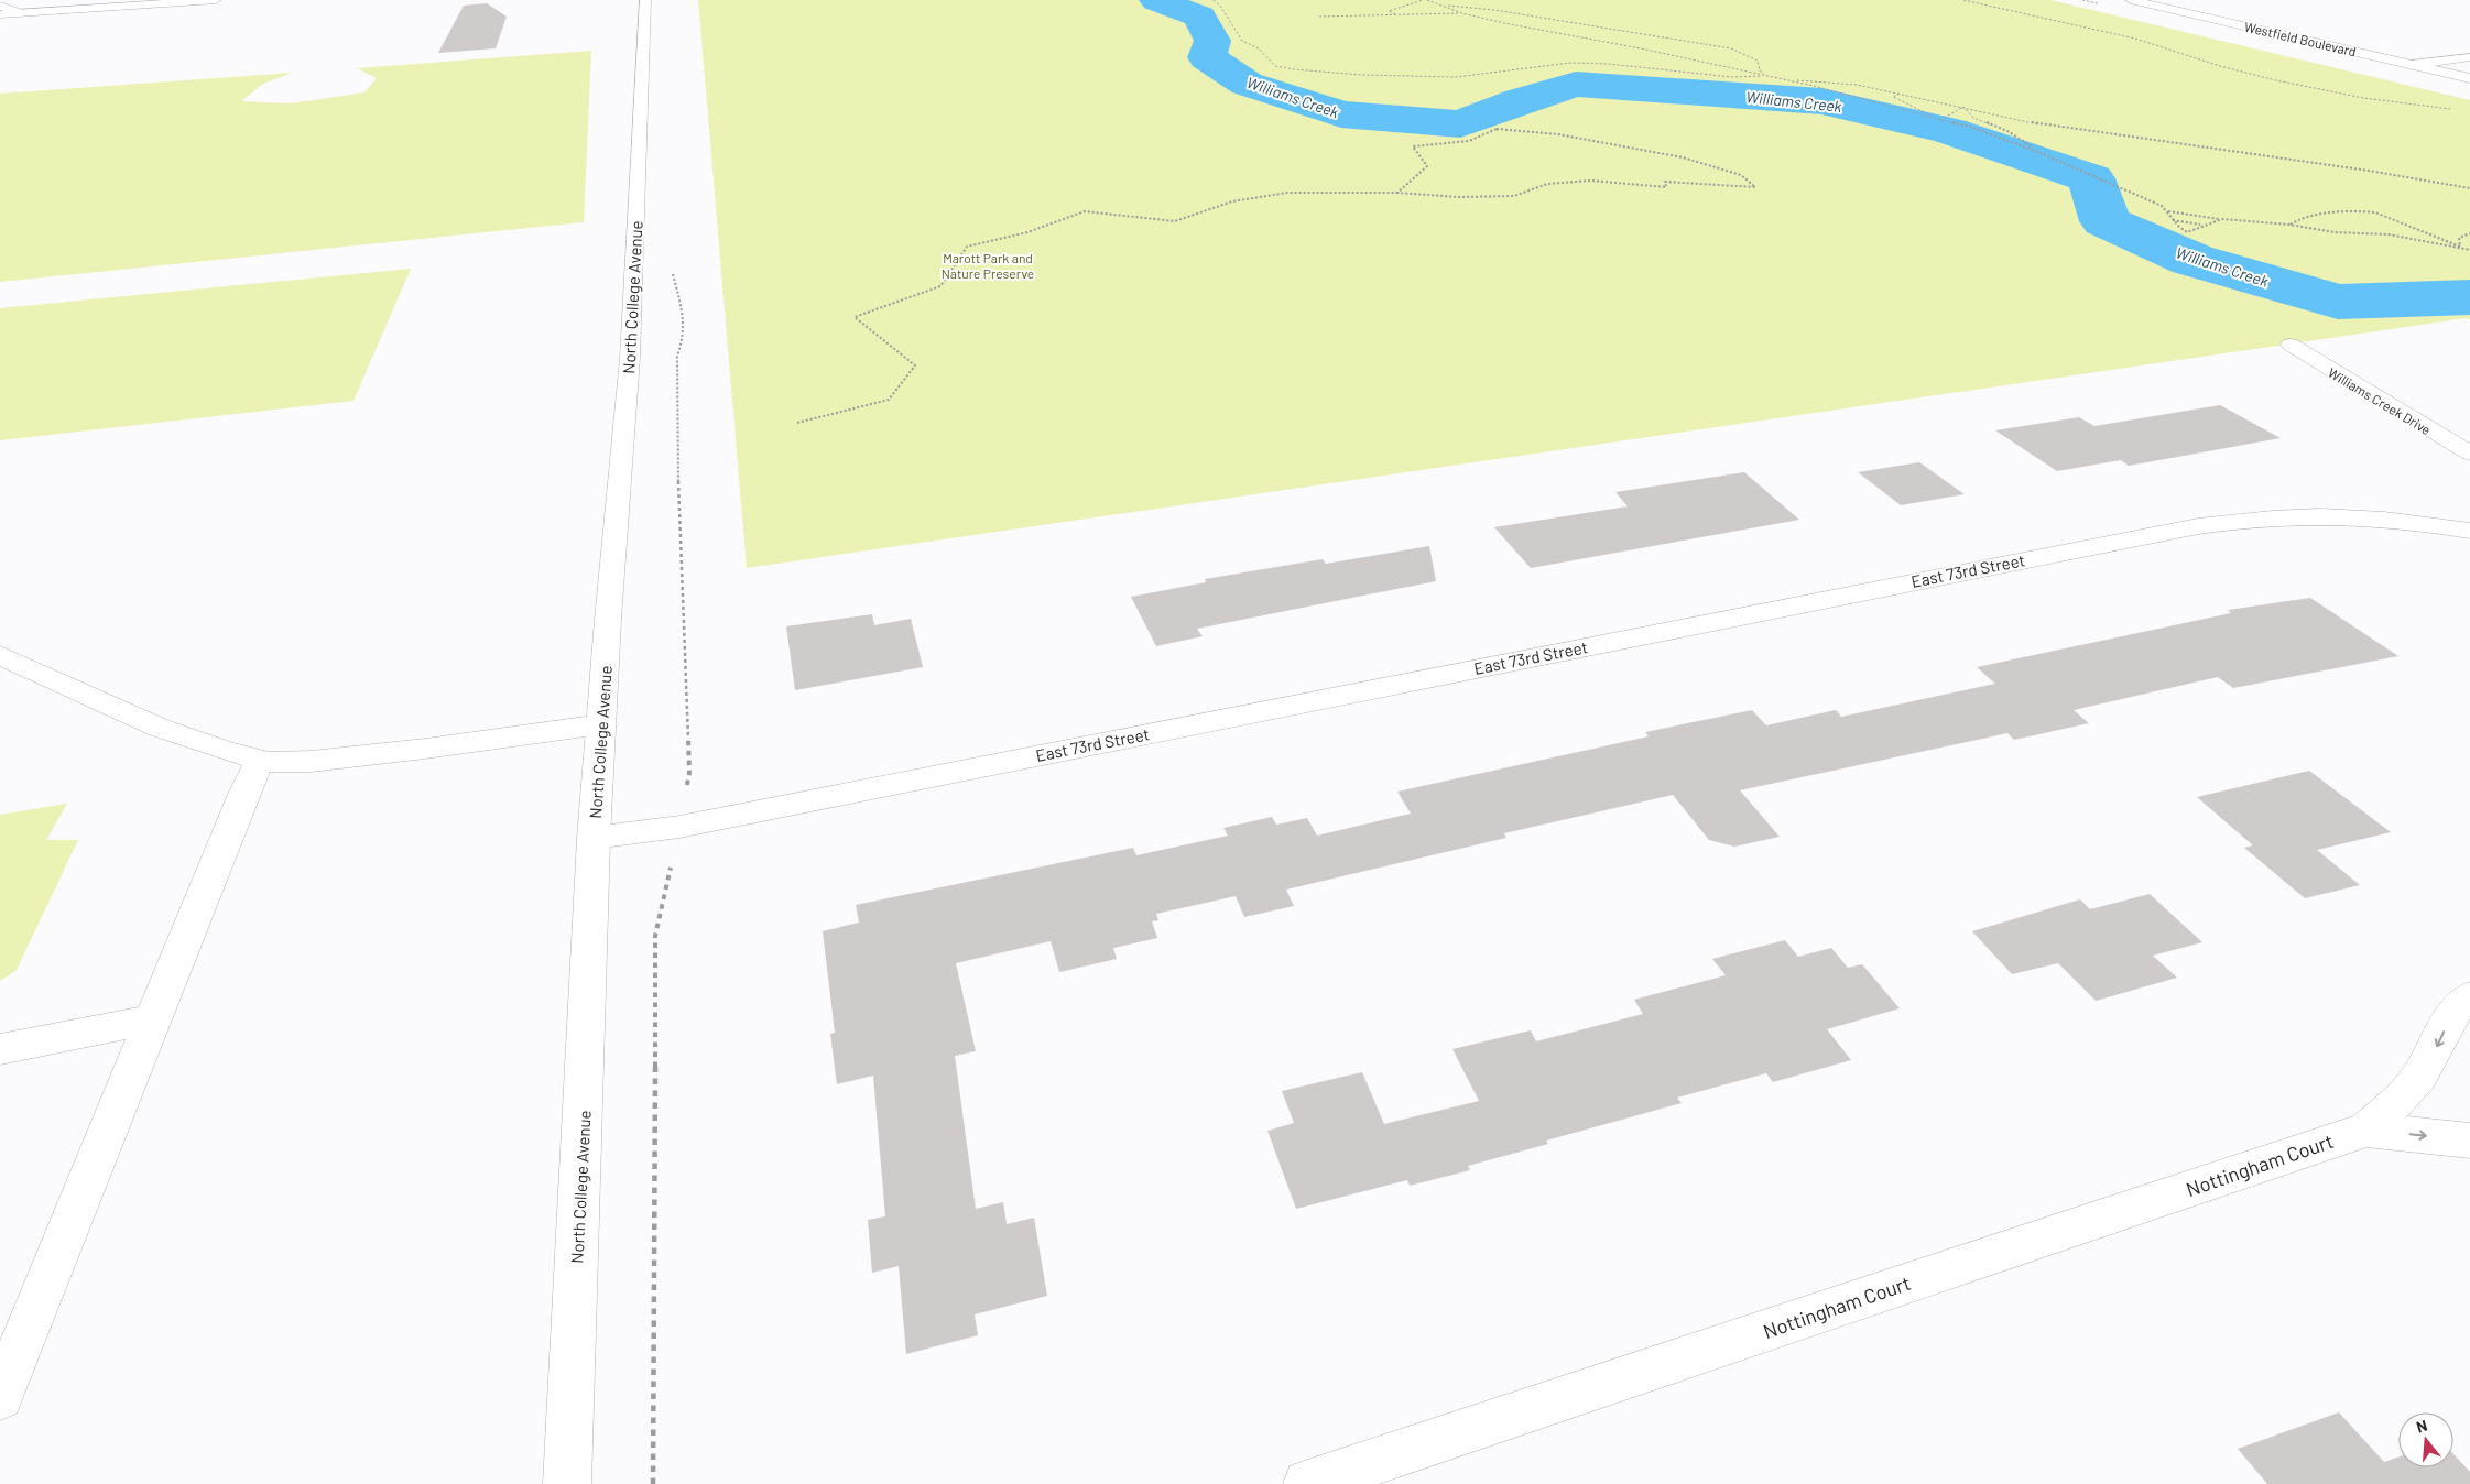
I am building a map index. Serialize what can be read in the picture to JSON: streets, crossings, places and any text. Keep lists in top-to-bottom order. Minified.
{"streets":{"street":["Westfield Boulevard","North College Avenue","Williams Creek Drive","East 73rd Street","Nottingham Court"]},"crossings":[["North College Avenue","East 73rd Street"]],"water":["Williams Creek"],"parks":["Marott Park and Nature Preserve"],"north":"top"}
